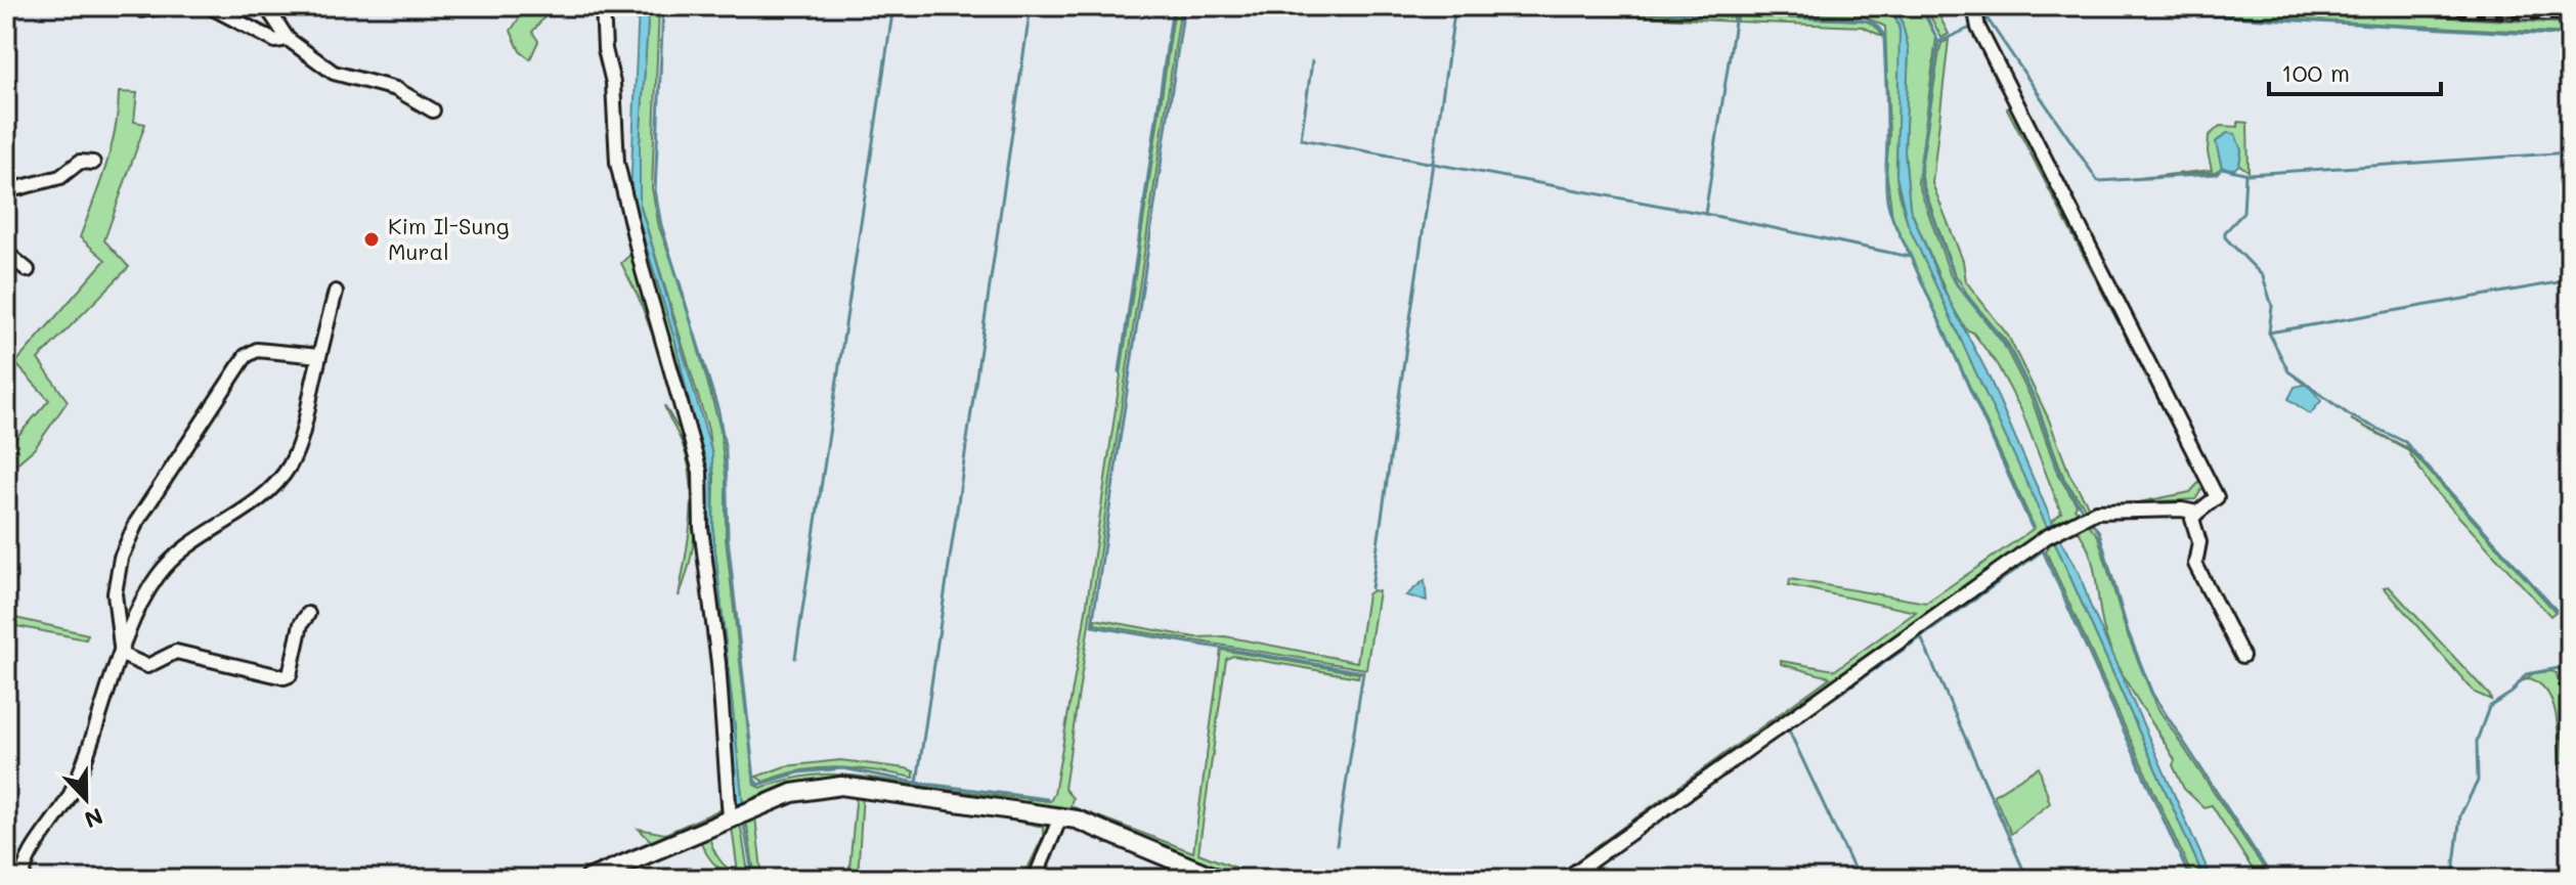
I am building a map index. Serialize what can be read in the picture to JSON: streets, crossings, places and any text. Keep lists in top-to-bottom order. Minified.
{"places":["Kim Il-Sung Mural"],"scale_bar":"100 m","north":"bottom"}
